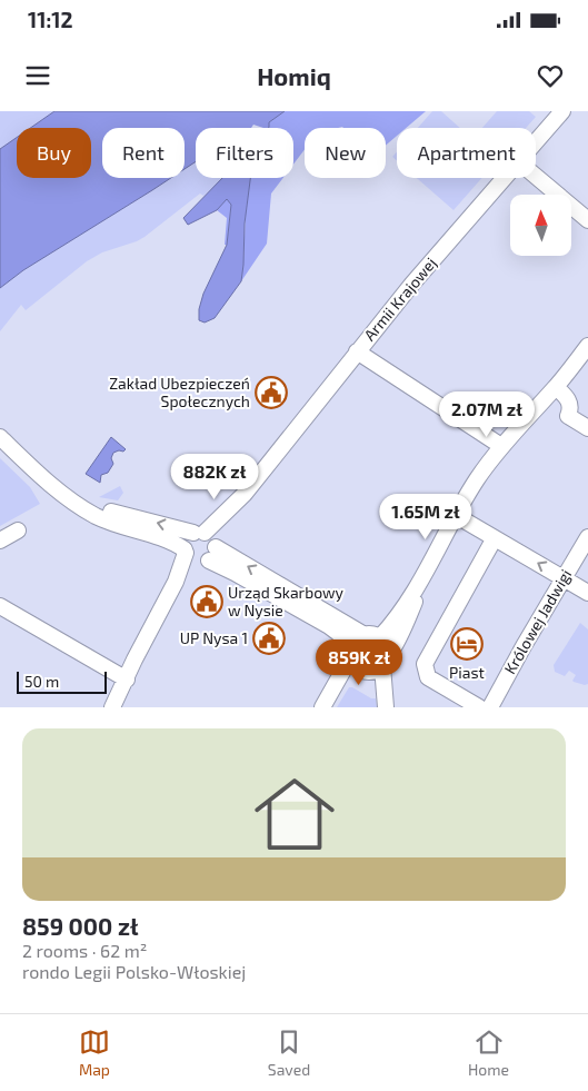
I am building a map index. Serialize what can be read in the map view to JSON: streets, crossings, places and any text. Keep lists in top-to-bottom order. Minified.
{"streets":{"street":["Armii Krajowej","Królowej Jadwigi"]},"places":{"public building":["Zakład Ubezpieczeń Społecznych","Urząd Skarbowy w Nysie","UP Nysa 1"],"hotel":["Piast"]},"scale_bar":"50 m","north":"top","page":{"status":"11:12","header":"Homiq","chip":["Buy","Rent","Filters","New","Apartment"],"price":["2.07M zł","882K zł","1.65M zł","859K zł"],"scale":"50 m","list":[{"name":"859 000 zł","note":"2 rooms · 62 m² · rondo Legii Polsko-Włoskiej"}],"tabs":["Map","Saved","Home"]}}
